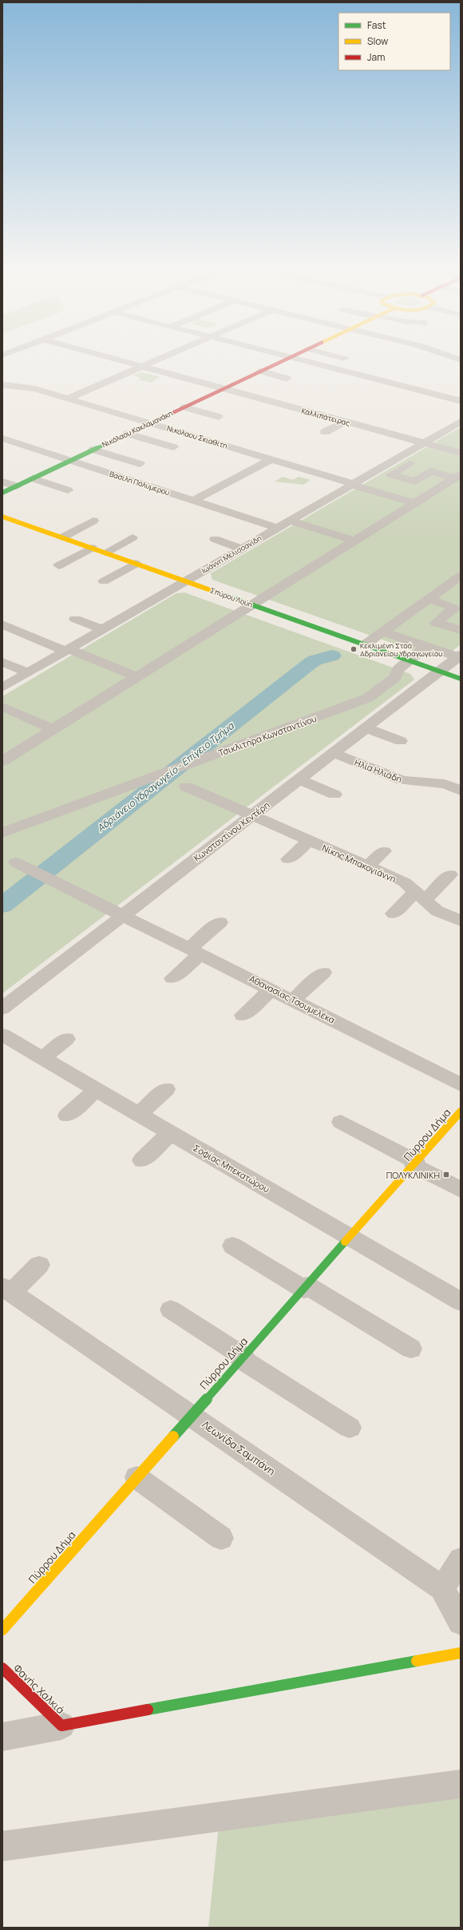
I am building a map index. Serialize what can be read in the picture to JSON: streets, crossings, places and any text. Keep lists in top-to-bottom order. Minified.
{"streets":{"street":["Καλλιπάτειρας","Νικόλαου Κακλαμανάκη","Νικόλαου Σκιαθίτη","Βασίλη Πολύμερου","Ιωάννη Μελισσανίδη","Σπύρου Λούη","Τσικλιτήρα Κωνσταντίνου","Ηλία Ηλιάδη","Κωνσταντίνου Κεντέρη","Νίκης Μπακογιάννη","Αθανασίας Τσουμελέκα","Πύρρου Δήμα","Σοφίας Μπεκατώρου","Λεωνίδα Σαμπάνη","Φανής Χαλκιά"]},"crossings":[["Καλλιπάτειρας","Νικόλαου Κακλαμανάκη"],["Καλλιπάτειρας","Ιωάννη Μελισσανίδη"],["Νικόλαου Κακλαμανάκη","Νικόλαου Σκιαθίτη"],["Νικόλαου Κακλαμανάκη","Βασίλη Πολύμερου"],["Νικόλαου Σκιαθίτη","Ιωάννη Μελισσανίδη"],["Βασίλη Πολύμερου","Ιωάννη Μελισσανίδη"],["Ιωάννη Μελισσανίδη","Σπύρου Λούη"],["Σπύρου Λούη","Τσικλιτήρα Κωνσταντίνου"],["Σπύρου Λούη","Κωνσταντίνου Κεντέρη"],["Ηλία Ηλιάδη","Κωνσταντίνου Κεντέρη"],["Κωνσταντίνου Κεντέρη","Νίκης Μπακογιάννη"],["Κωνσταντίνου Κεντέρη","Αθανασίας Τσουμελέκα"],["Πύρρου Δήμα","Σοφίας Μπεκατώρου"],["Πύρρου Δήμα","Λεωνίδα Σαμπάνη"]],"water":["Αδριάνειο Υδραγωγείο - Επίγειο Τμήμα"],"places":{"other":["Κεκλιμένη Στοά Αδριανείου Υδραγωγείου"],"transit":["ΠΟΛΥΚΛΙΝΙΚΗ"]},"legend":["Fast","Slow","Jam"]}
